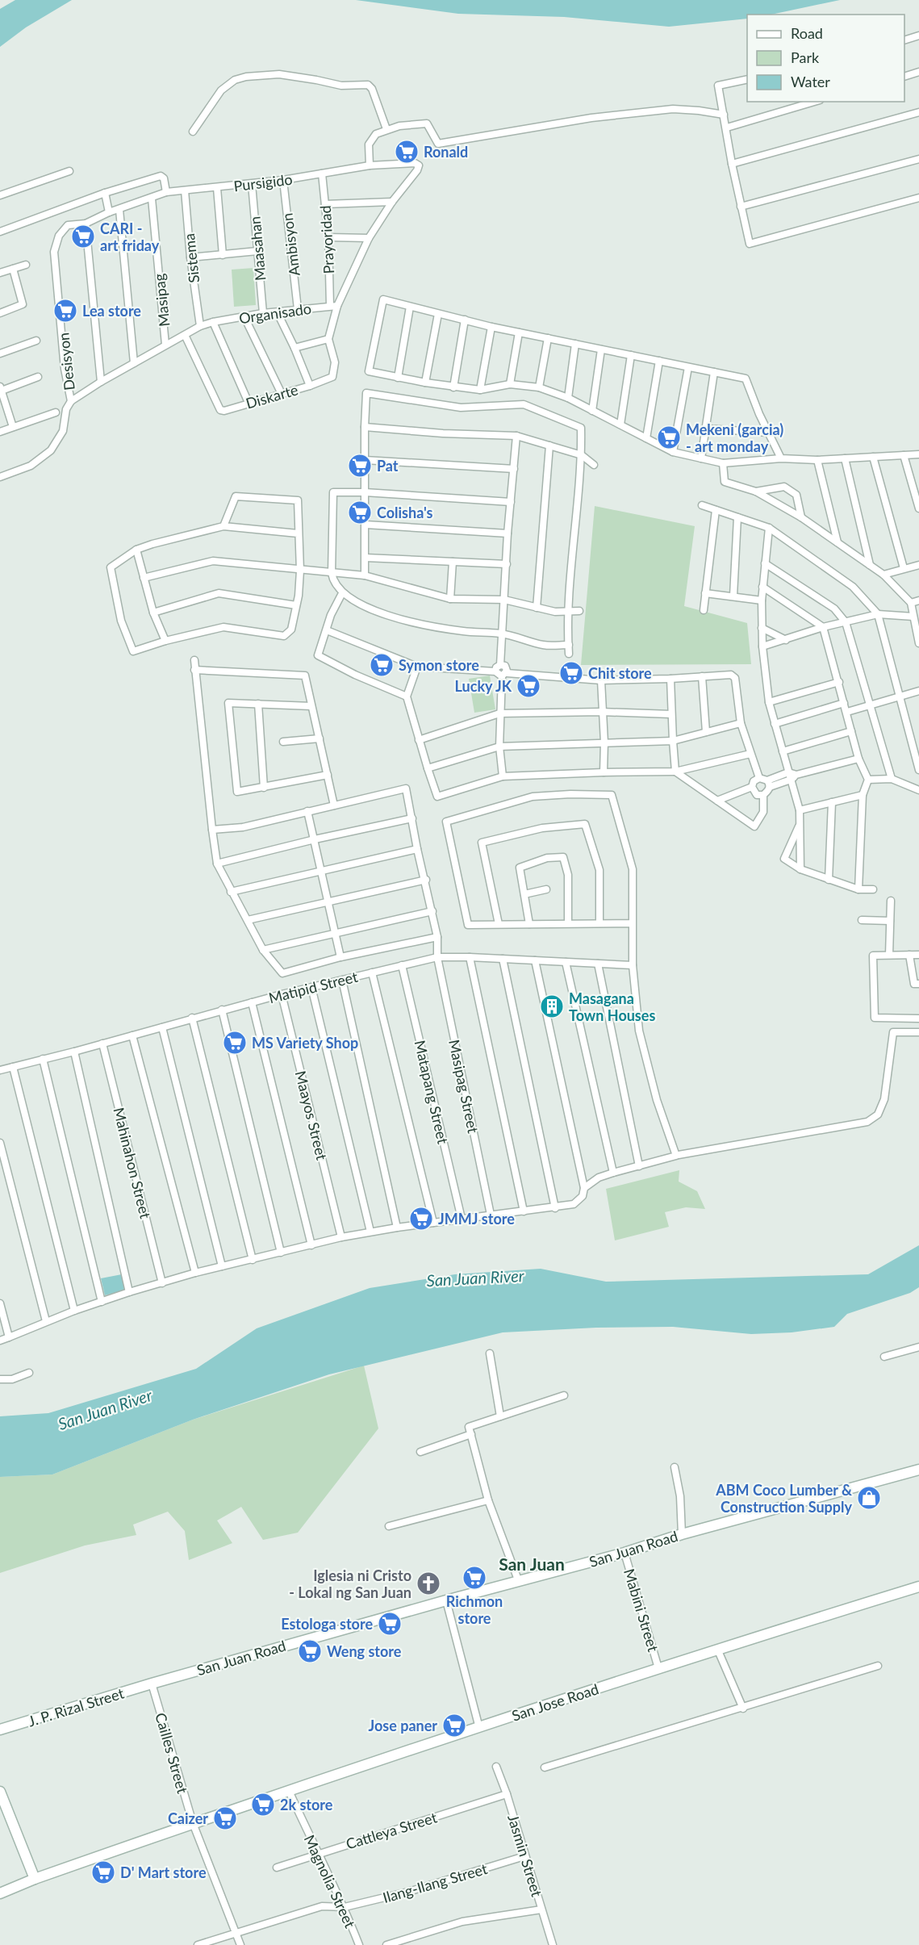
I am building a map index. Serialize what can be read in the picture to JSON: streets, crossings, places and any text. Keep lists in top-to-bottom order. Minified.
{"streets":{"street":["Pursigido","Prayoridad","Ambisyon","Maasahan","Sistema","Masipag","Organisado","Desisyon","Diskarte","Matipid Street","Masipag Street","Matapang Street","Maayos Street","Mahinahon Street","San Juan Road","Mabini Street","San Jose Road","J. P. Rizal Street","Cailles Street","Cattleya Street","Jasmin Street","Magnolia Street","Ilang-Ilang Street"]},"crossings":[["Pursigido","Prayoridad"],["Pursigido","Ambisyon"],["Pursigido","Maasahan"],["Pursigido","Sistema"],["Pursigido","Masipag"],["Pursigido","Desisyon"],["Prayoridad","Organisado"],["Prayoridad","Diskarte"],["Ambisyon","Organisado"],["Maasahan","Organisado"],["Sistema","Organisado"],["Masipag","Organisado"],["Organisado","Desisyon"],["Organisado","Diskarte"],["Matipid Street","Masipag Street"],["Matipid Street","Matapang Street"],["Matipid Street","Maayos Street"],["Matipid Street","Mahinahon Street"],["San Juan Road","Mabini Street"],["San Juan Road","J. P. Rizal Street"],["San Juan Road","Cailles Street"],["Mabini Street","San Jose Road"],["San Jose Road","Cailles Street"],["San Jose Road","Magnolia Street"],["J. P. Rizal Street","Cailles Street"],["Cailles Street","Ilang-Ilang Street"],["Cattleya Street","Jasmin Street"],["Cattleya Street","Magnolia Street"],["Jasmin Street","Ilang-Ilang Street"],["Magnolia Street","Ilang-Ilang Street"]],"districts":["San Juan"],"water":["San Juan River"],"places":{"supermarket":["Ronald","CARI - art friday","Lea store","Mekeni (garcia) - art monday","Pat","Colisha's","Symon store","Chit store","Lucky JK","MS Variety Shop","JMMJ store","Richmon store","Estologa store","Weng store","Jose paner","2k store","Caizer","D' Mart store"],"building":["Masagana Town Houses"],"shop":["ABM Coco Lumber & Construction Supply"],"church":["Iglesia ni Cristo - Lokal ng San Juan"]},"legend":["Road","Park","Water"]}
